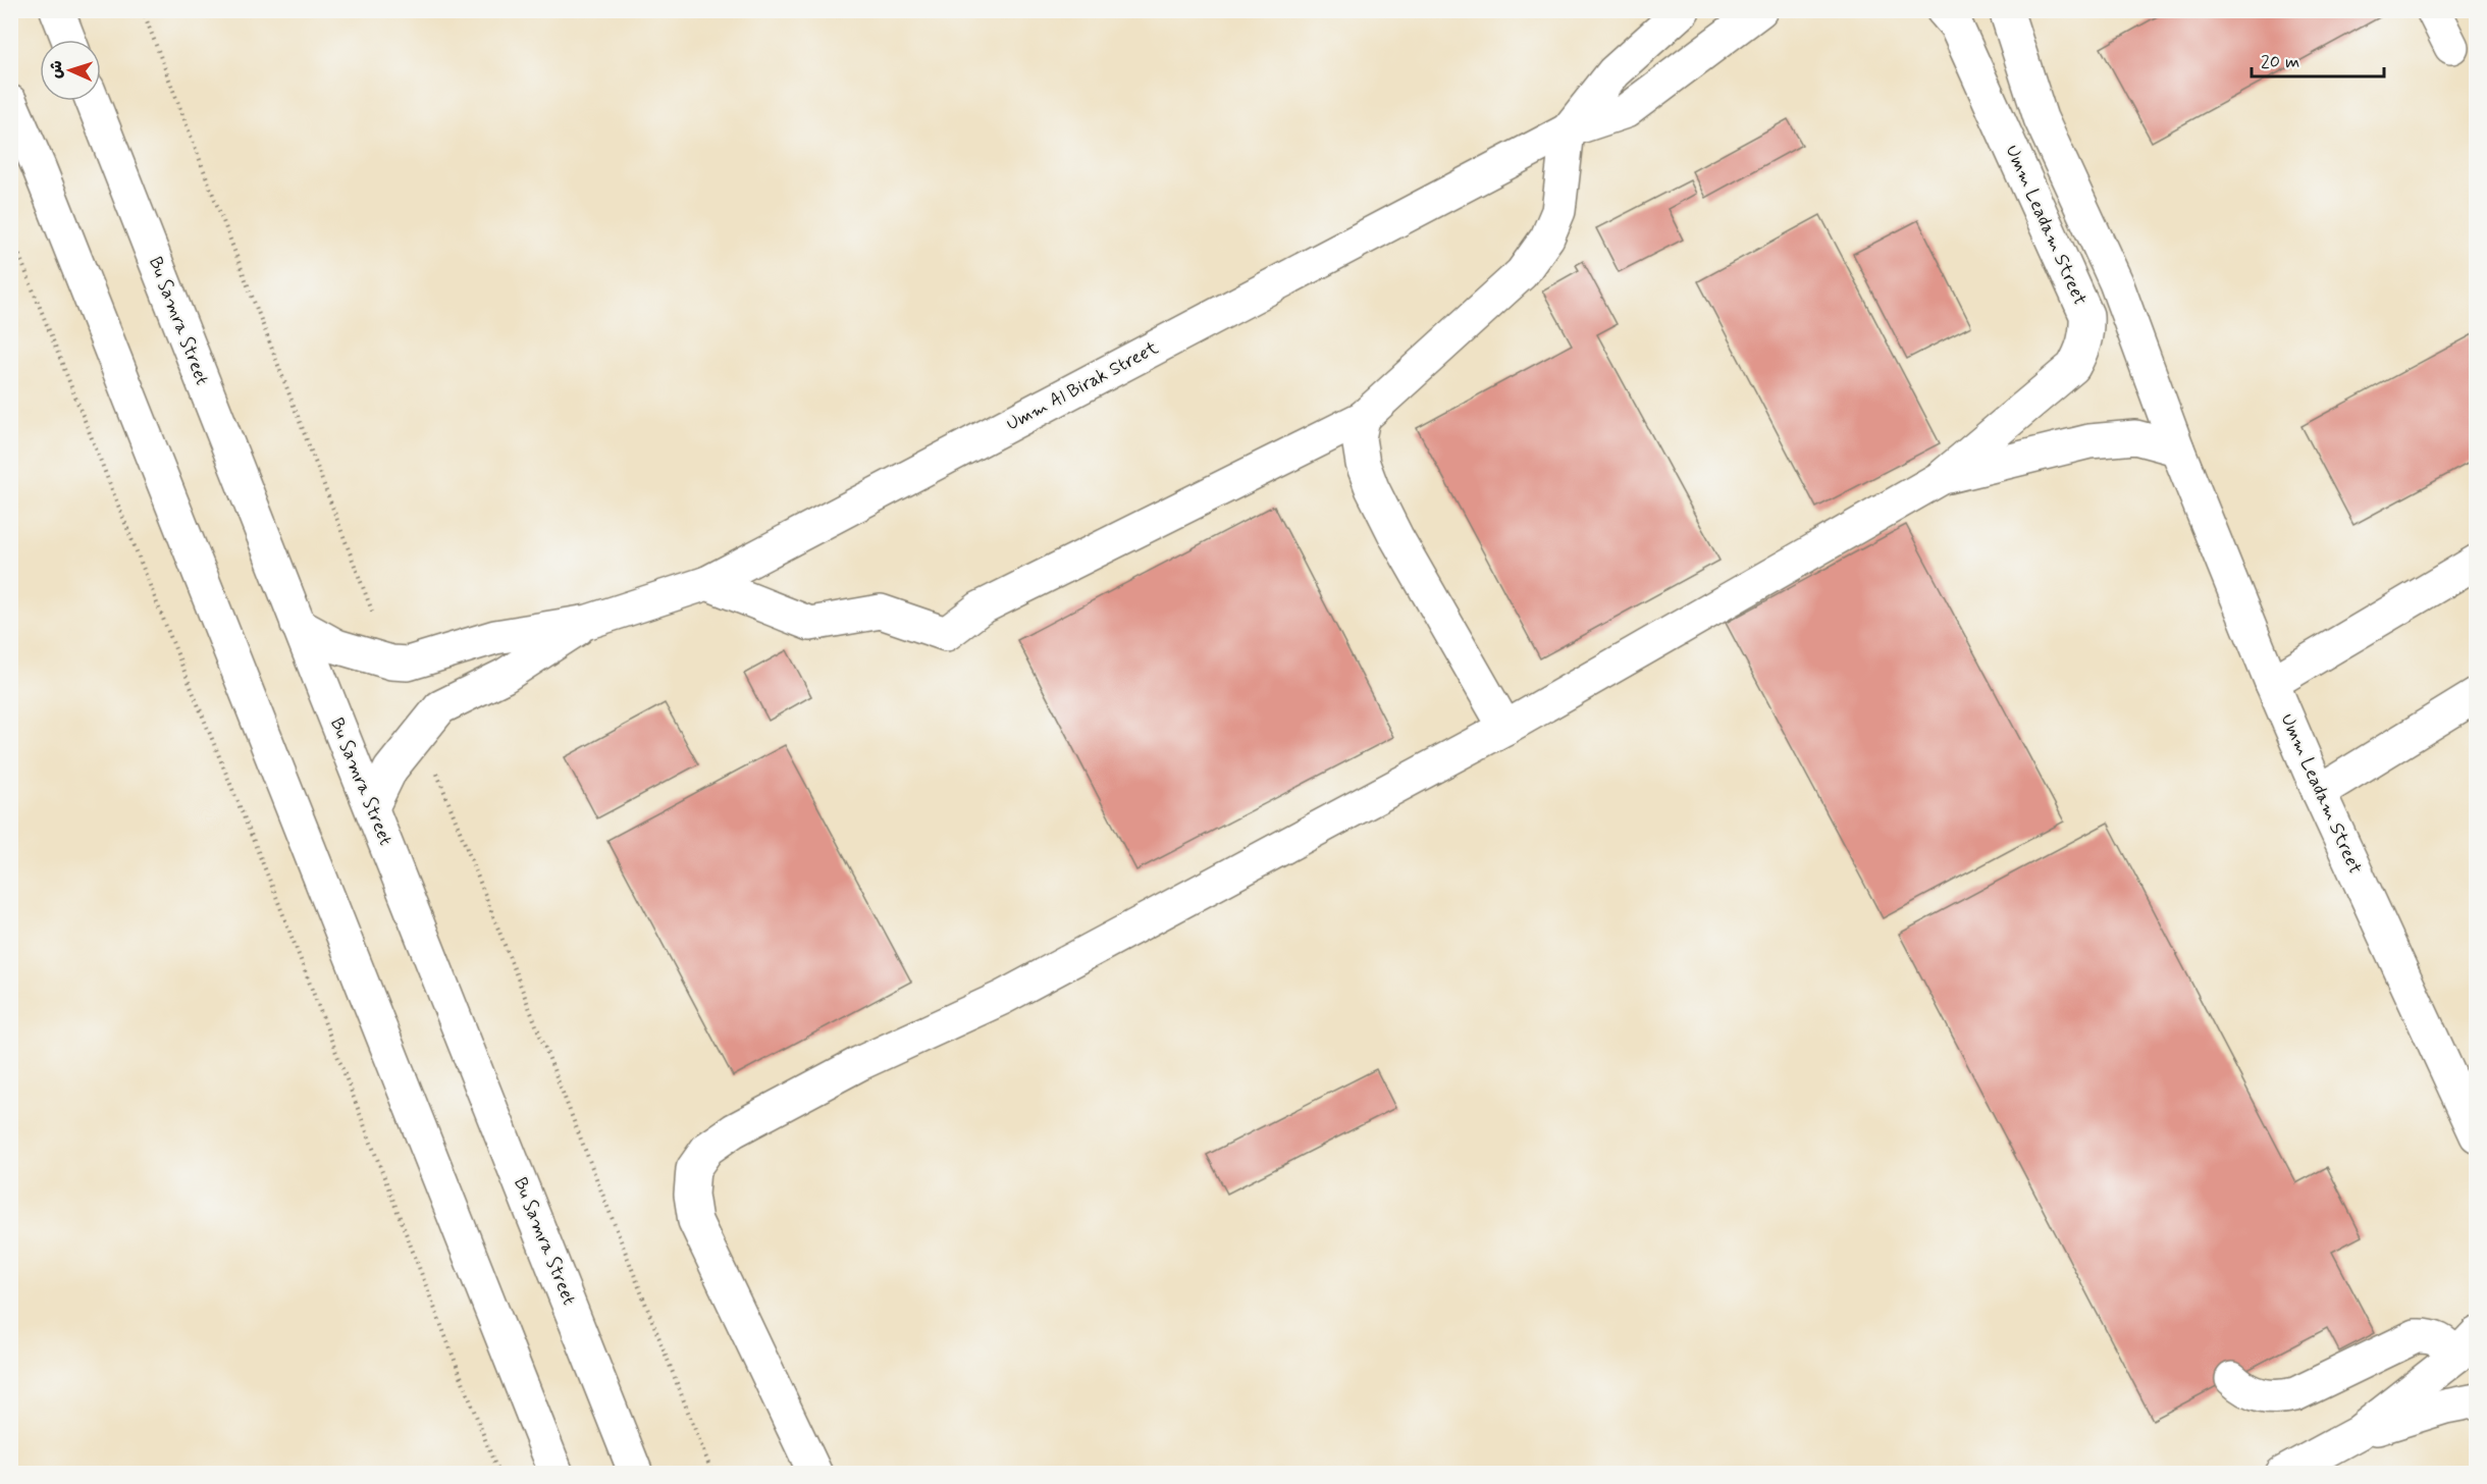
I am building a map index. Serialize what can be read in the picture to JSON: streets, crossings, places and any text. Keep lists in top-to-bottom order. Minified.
{"streets":{"street":["Umm Leadam Street","Bu Samra Street","Umm Al Birak Street"]},"crossings":[["Bu Samra Street","Umm Al Birak Street"]],"scale_bar":"20 m","north":"left"}
